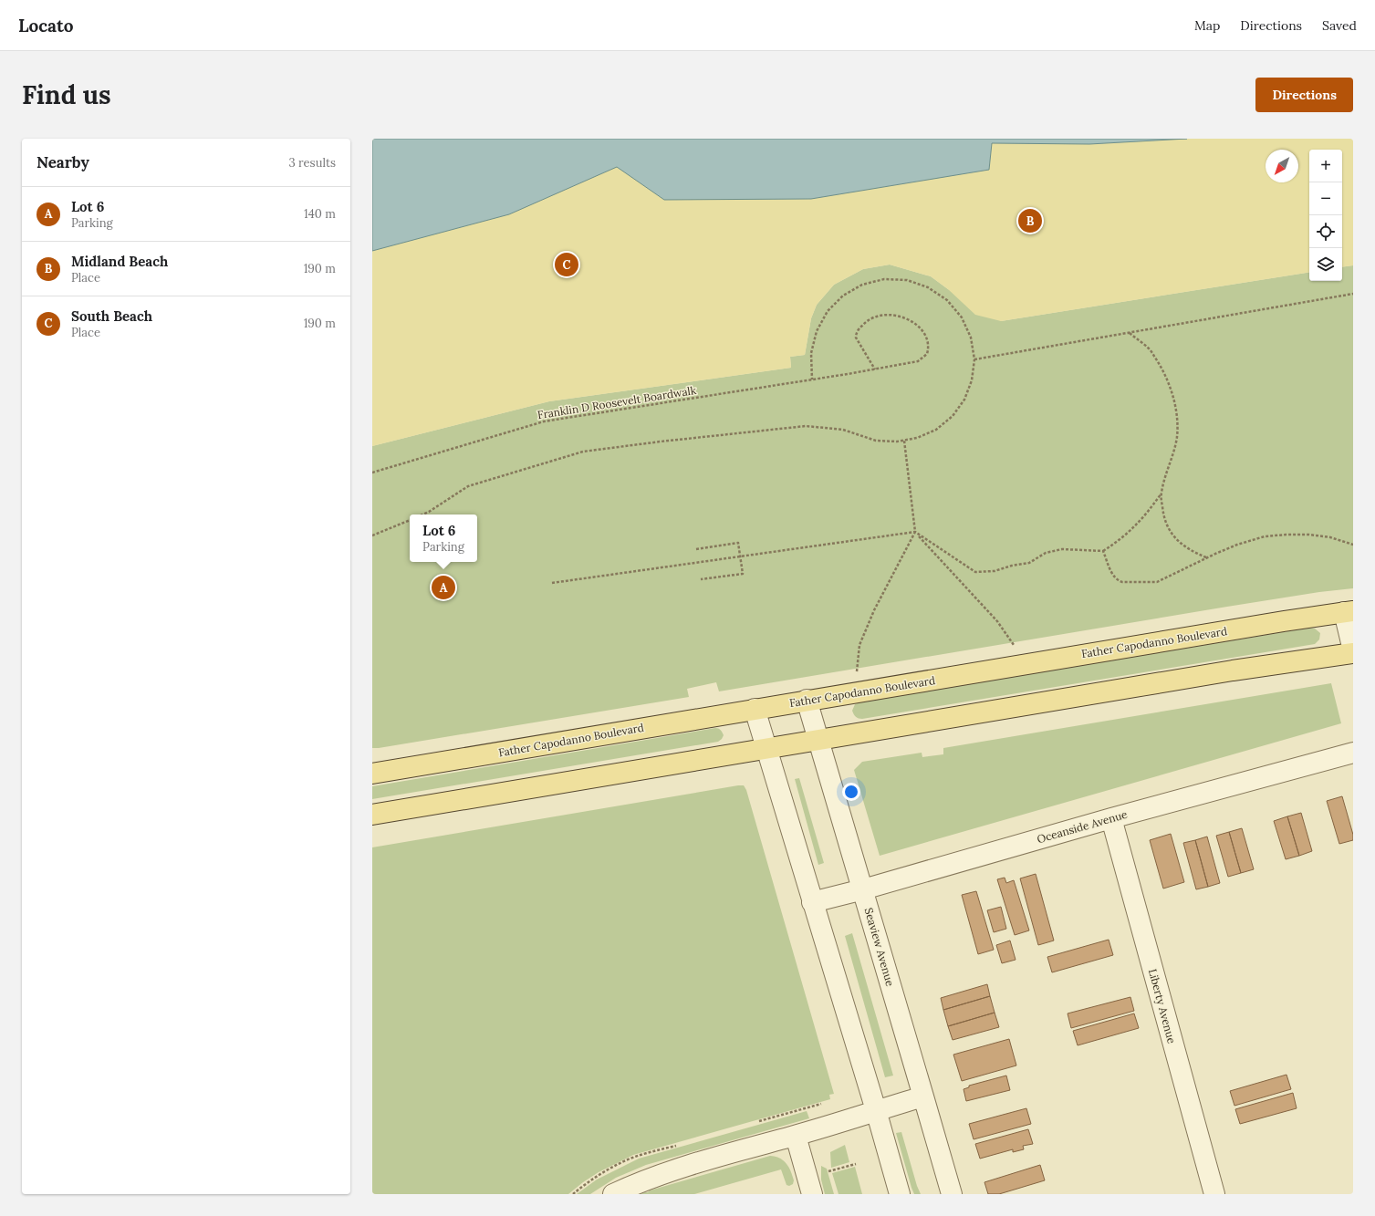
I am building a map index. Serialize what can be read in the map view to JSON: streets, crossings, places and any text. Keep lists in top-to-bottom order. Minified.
{"streets":{"main road":["Father Capodanno Boulevard"],"street":["Oceanside Avenue","Seaview Avenue","Liberty Avenue"],"path":["Franklin D Roosevelt Boardwalk"]},"crossings":[["Father Capodanno Boulevard","Seaview Avenue"],["Oceanside Avenue","Seaview Avenue"],["Oceanside Avenue","Liberty Avenue"]],"north":"bottom left","page":{"header":"Locato","nav":["Map","Directions","Saved"],"buttons":"Directions","title":"Find us","heading":["Nearby","3 results"],"map_buttons":["+","−"],"list":[{"mark":"A","name":"Lot 6","note":"Parking","value":"140 m"},{"mark":"B","name":"Midland Beach","note":"Place","value":"190 m"},{"mark":"C","name":"South Beach","note":"Place","value":"190 m"}],"pins":["B","C","A"],"popup":["Lot 6","Parking"]}}
